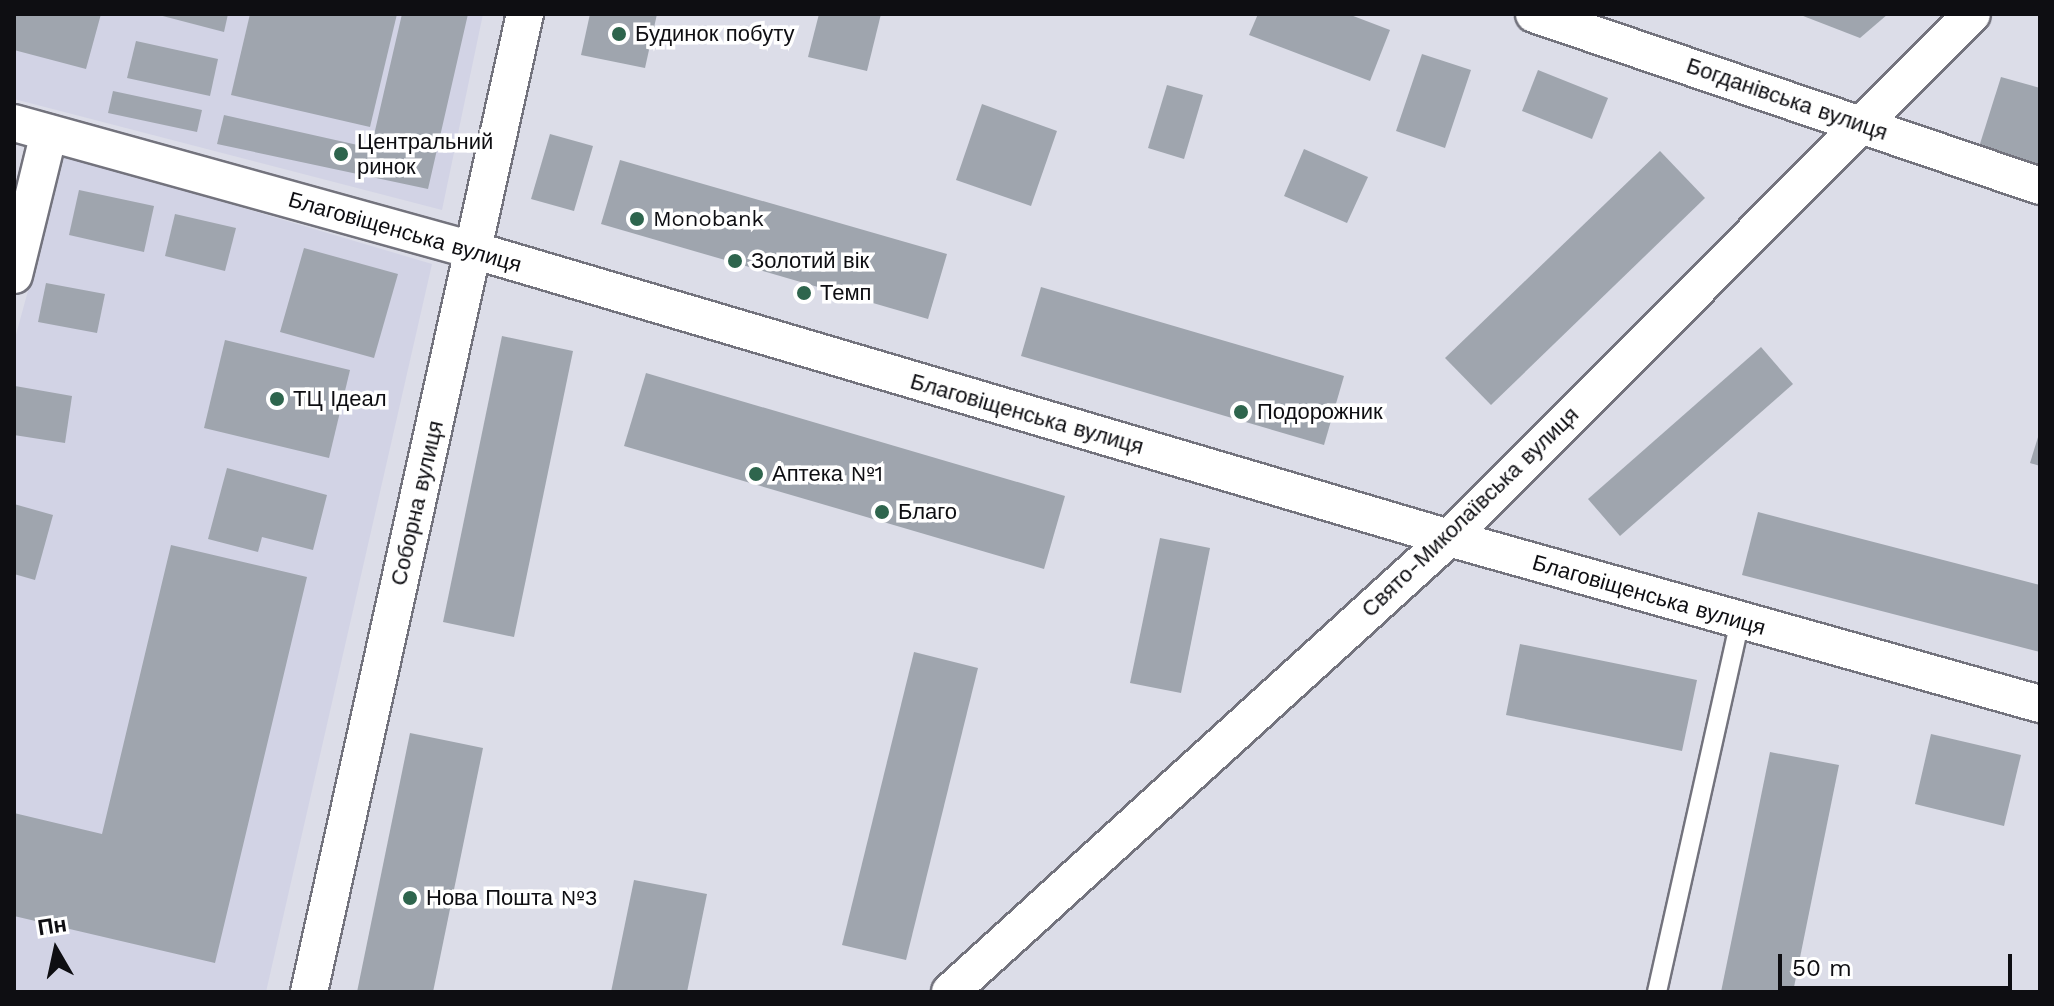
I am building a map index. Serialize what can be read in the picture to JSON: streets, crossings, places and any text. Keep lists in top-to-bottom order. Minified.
{"streets":{"street":["Богданівська вулиця","Благовіщенська вулиця","Соборна вулиця","Свято-Миколаївська вулиця"]},"crossings":[["Богданівська вулиця","Свято-Миколаївська вулиця"],["Благовіщенська вулиця","Соборна вулиця"],["Благовіщенська вулиця","Свято-Миколаївська вулиця"]],"places":["Будинок побуту","Центральний ринок","Monobank","Золотий вік","Темп","ТЦ Ідеал","Подорожник","Аптека №1","Благо","Нова Пошта №3"],"scale_bar":"50 m","north":"top"}
